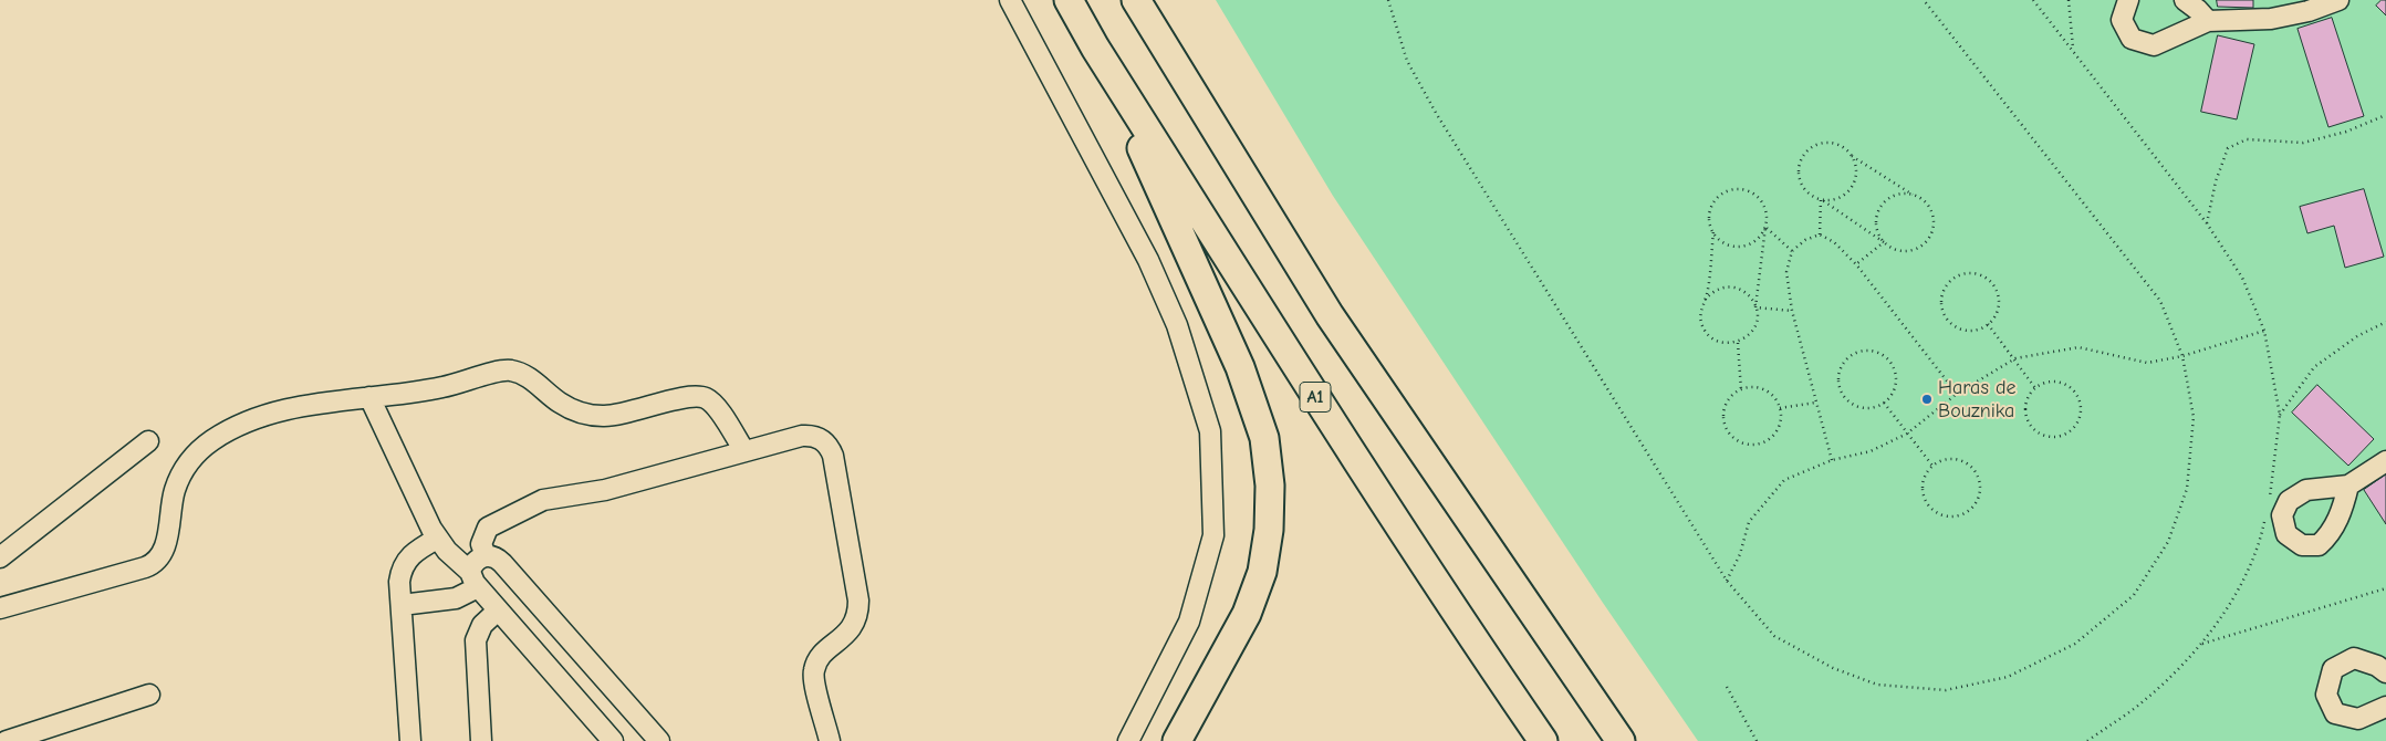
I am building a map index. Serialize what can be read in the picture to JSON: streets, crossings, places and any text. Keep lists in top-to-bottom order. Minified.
{"streets":{"highway":["A1"]},"places":["Haras de Bouznika"]}
